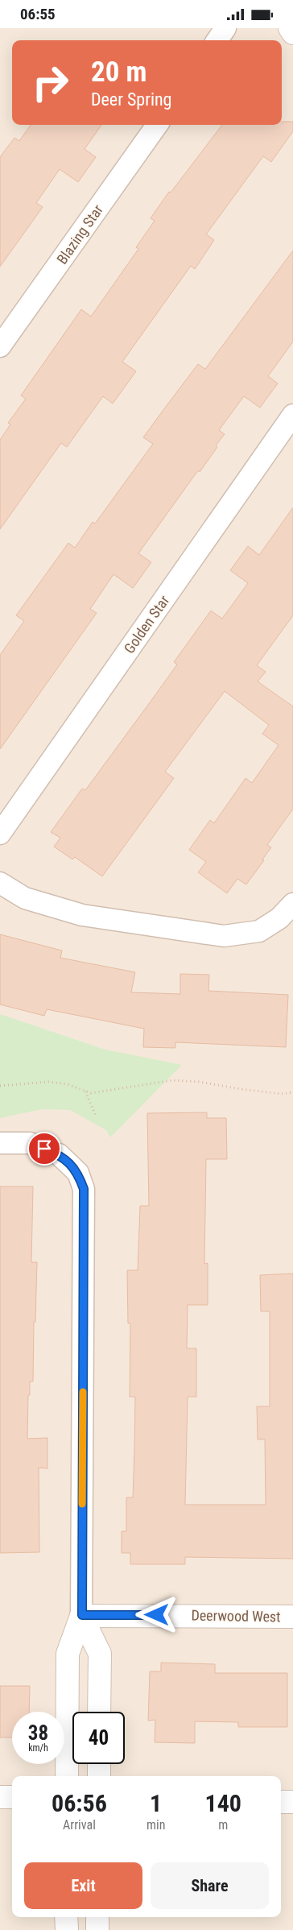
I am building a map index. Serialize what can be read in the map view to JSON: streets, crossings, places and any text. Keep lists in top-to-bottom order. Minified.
{"streets":{"street":["Blazing Star","Golden Star","Deerwood West"]},"page":{"status":"06:55","turn":["20 m","Deer Spring"],"speed":"38 km/h","limit":"40","eta":["06:56","Arrival","1","min","140","m"],"buttons":["Exit","Share"]}}
